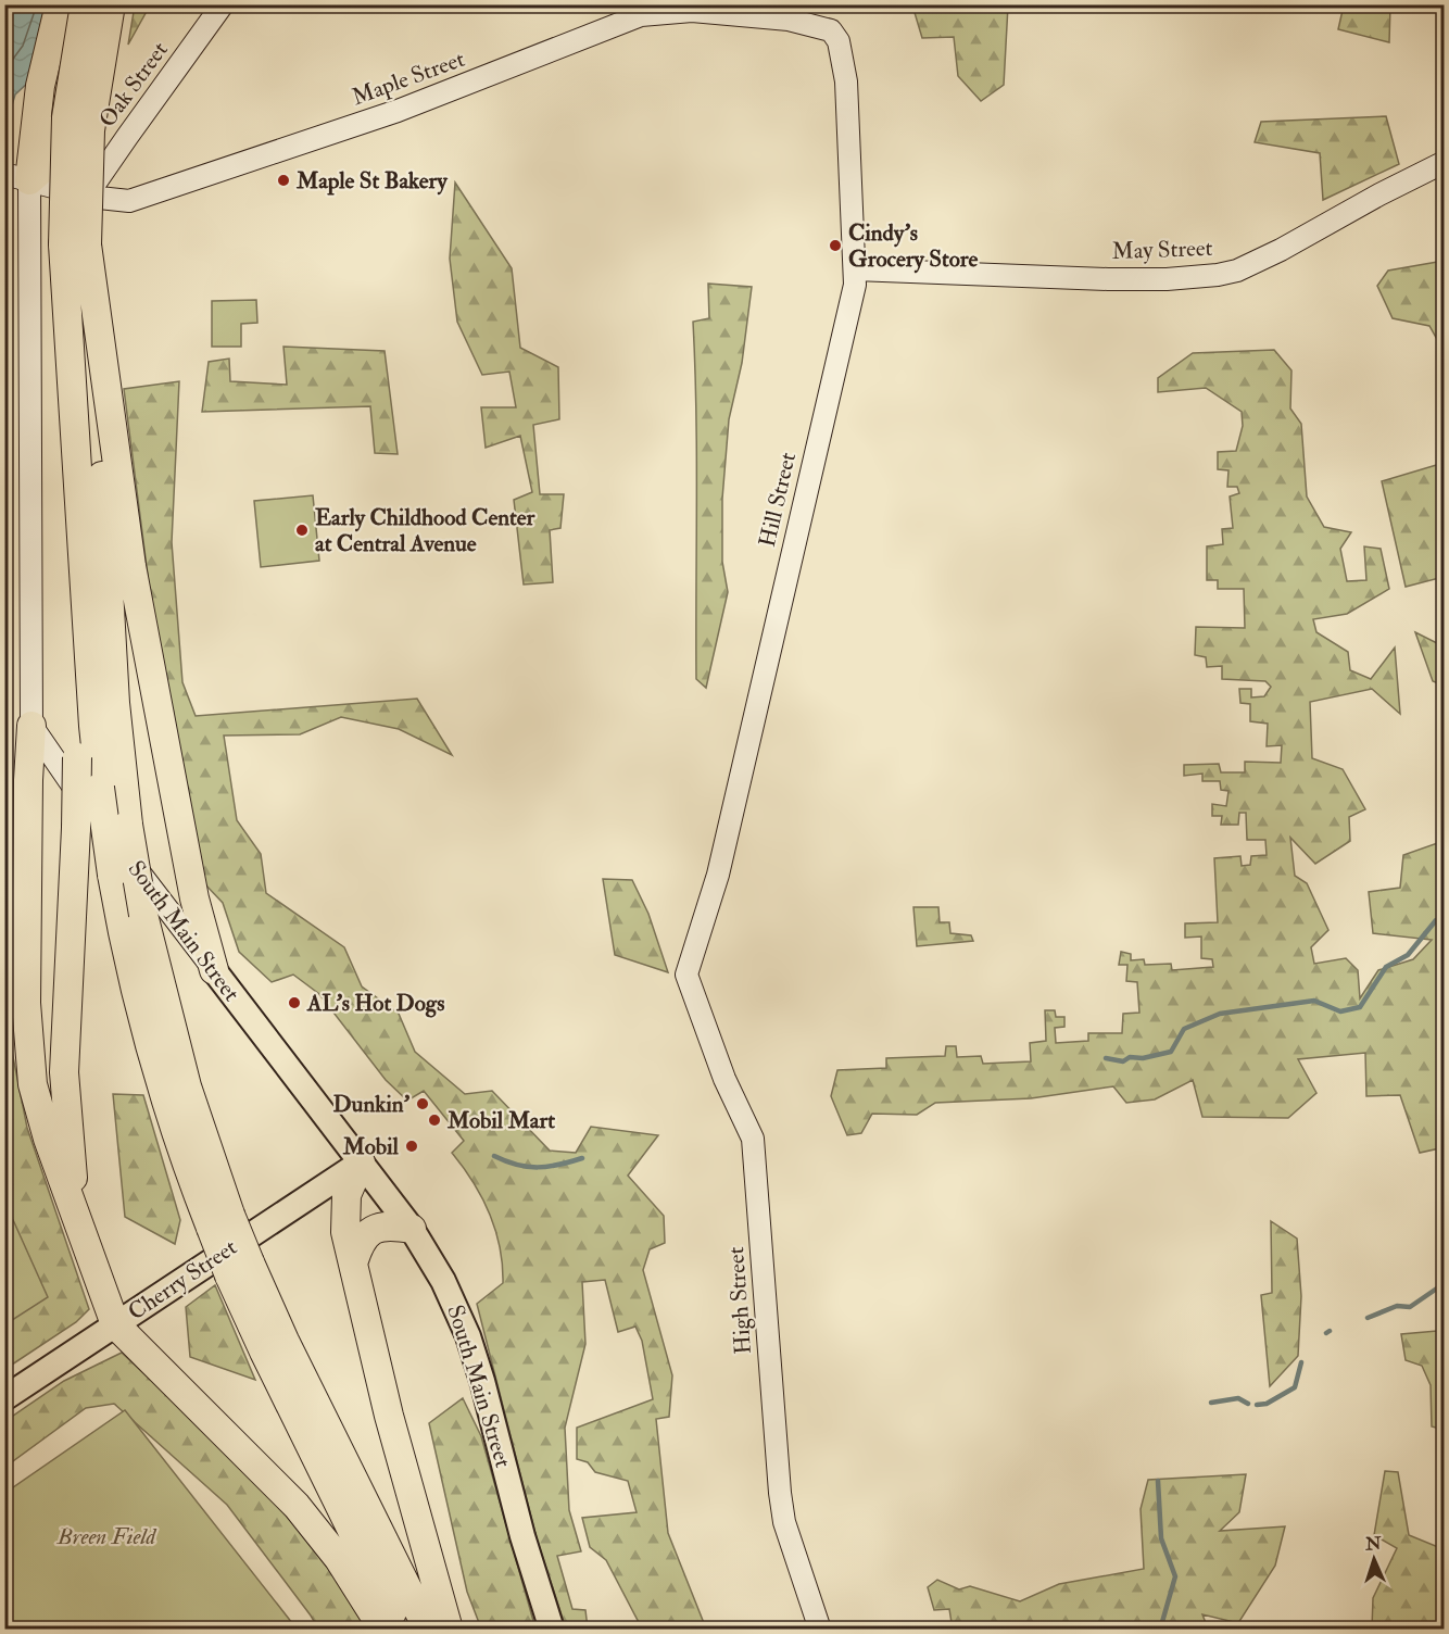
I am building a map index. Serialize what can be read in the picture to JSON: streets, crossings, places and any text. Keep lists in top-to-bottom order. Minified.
{"streets":{"main road":["South Main Street","Cherry Street"],"street":["Maple Street","Oak Street","May Street","Hill Street","High Street"]},"crossings":[["Maple Street","Oak Street"],["Maple Street","Hill Street"],["May Street","Hill Street"],["Hill Street","High Street"],["South Main Street","Cherry Street"]],"parks":["Breen Field"],"places":["Maple St Bakery","Cindy's Grocery Store","Early Childhood Center at Central Avenue","AL's Hot Dogs","Dunkin'","Mobil Mart","Mobil"],"north":"top"}
